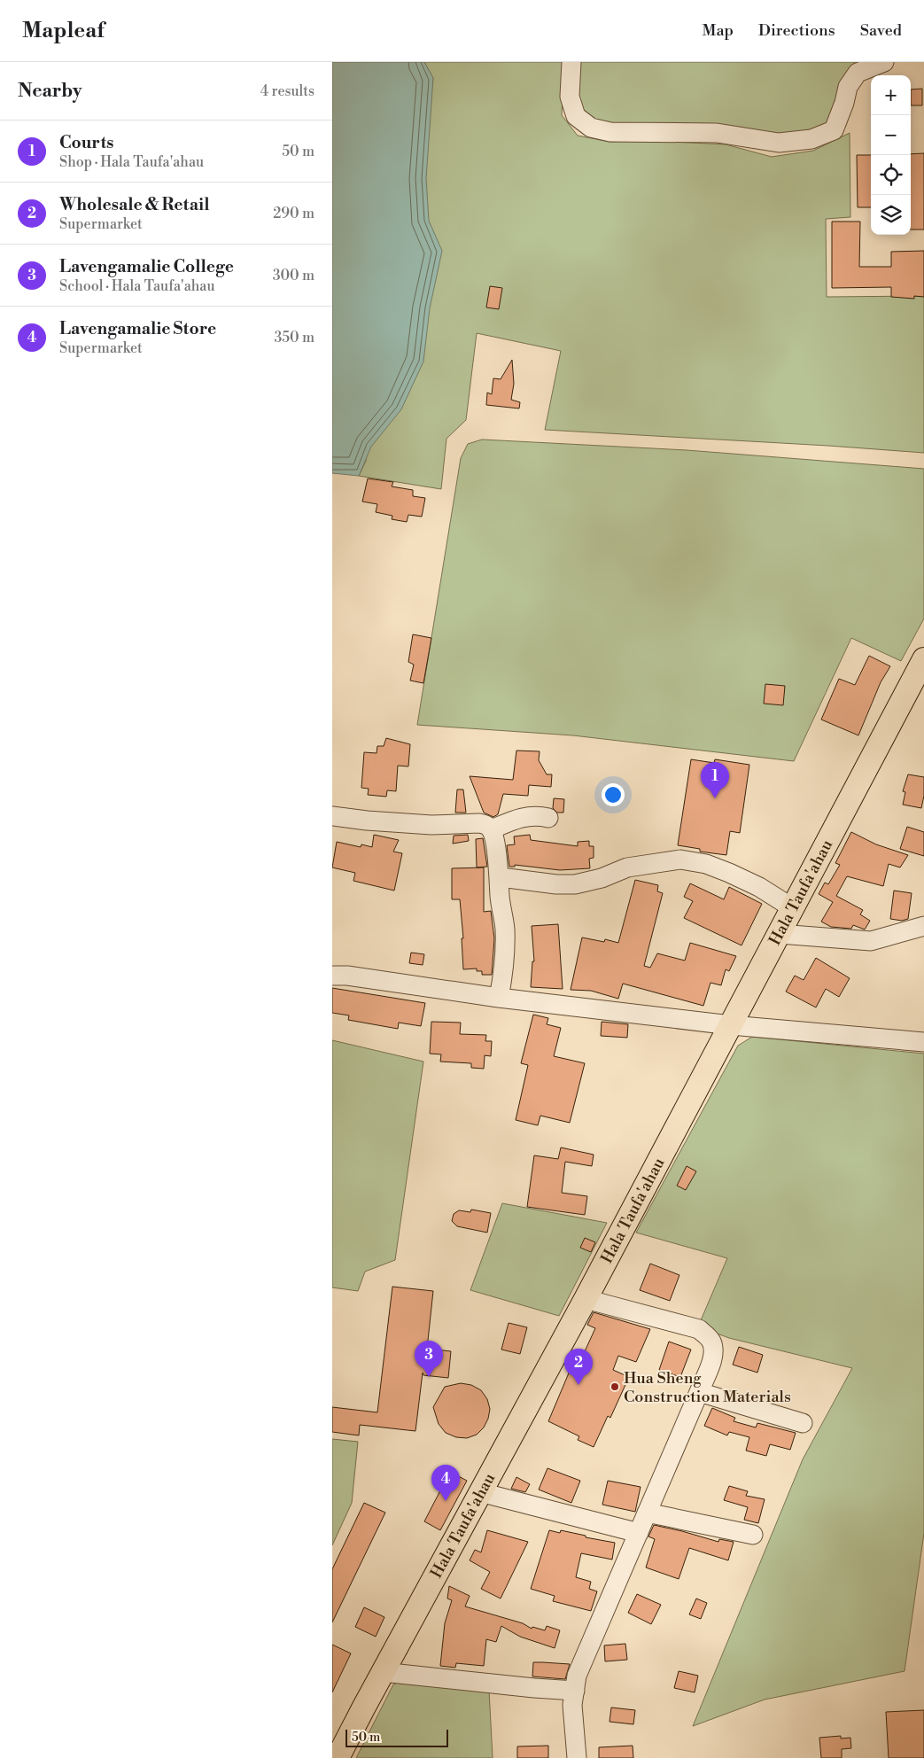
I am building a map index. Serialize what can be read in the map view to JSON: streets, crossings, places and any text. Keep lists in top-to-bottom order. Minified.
{"streets":{"main road":["Hala Taufa'ahau"]},"places":["Hua Sheng Construction Materials"],"scale_bar":"50 m","page":{"header":"Mapleaf","nav":["Map","Directions","Saved"],"heading":["Nearby","4 results"],"map_buttons":["+","−"],"list":[{"mark":"1","name":"Courts","note":"Shop · Hala Taufa'ahau","value":"50 m"},{"mark":"2","name":"Wholesale & Retail","note":"Supermarket","value":"290 m"},{"mark":"3","name":"Lavengamalie College","note":"School · Hala Taufa'ahau","value":"300 m"},{"mark":"4","name":"Lavengamalie Store","note":"Supermarket","value":"350 m"}],"pins":["1","3","2","4"],"scale":"50 m"}}
